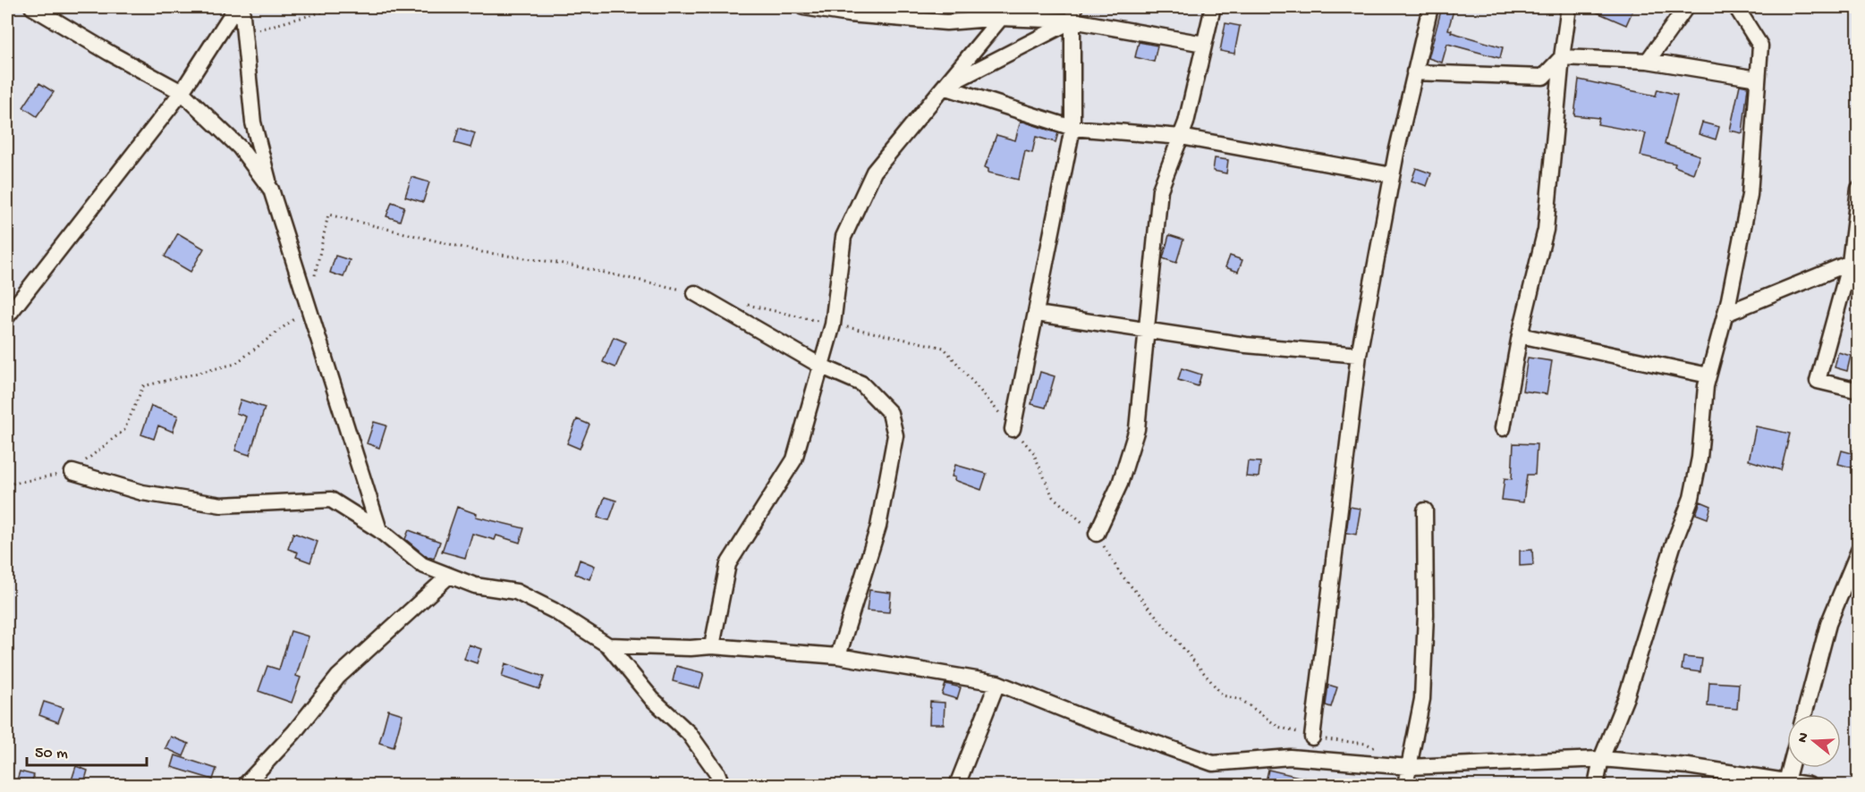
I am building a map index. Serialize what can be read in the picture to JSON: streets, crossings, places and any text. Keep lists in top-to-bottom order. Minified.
{"scale_bar":"50 m","north":"left"}
